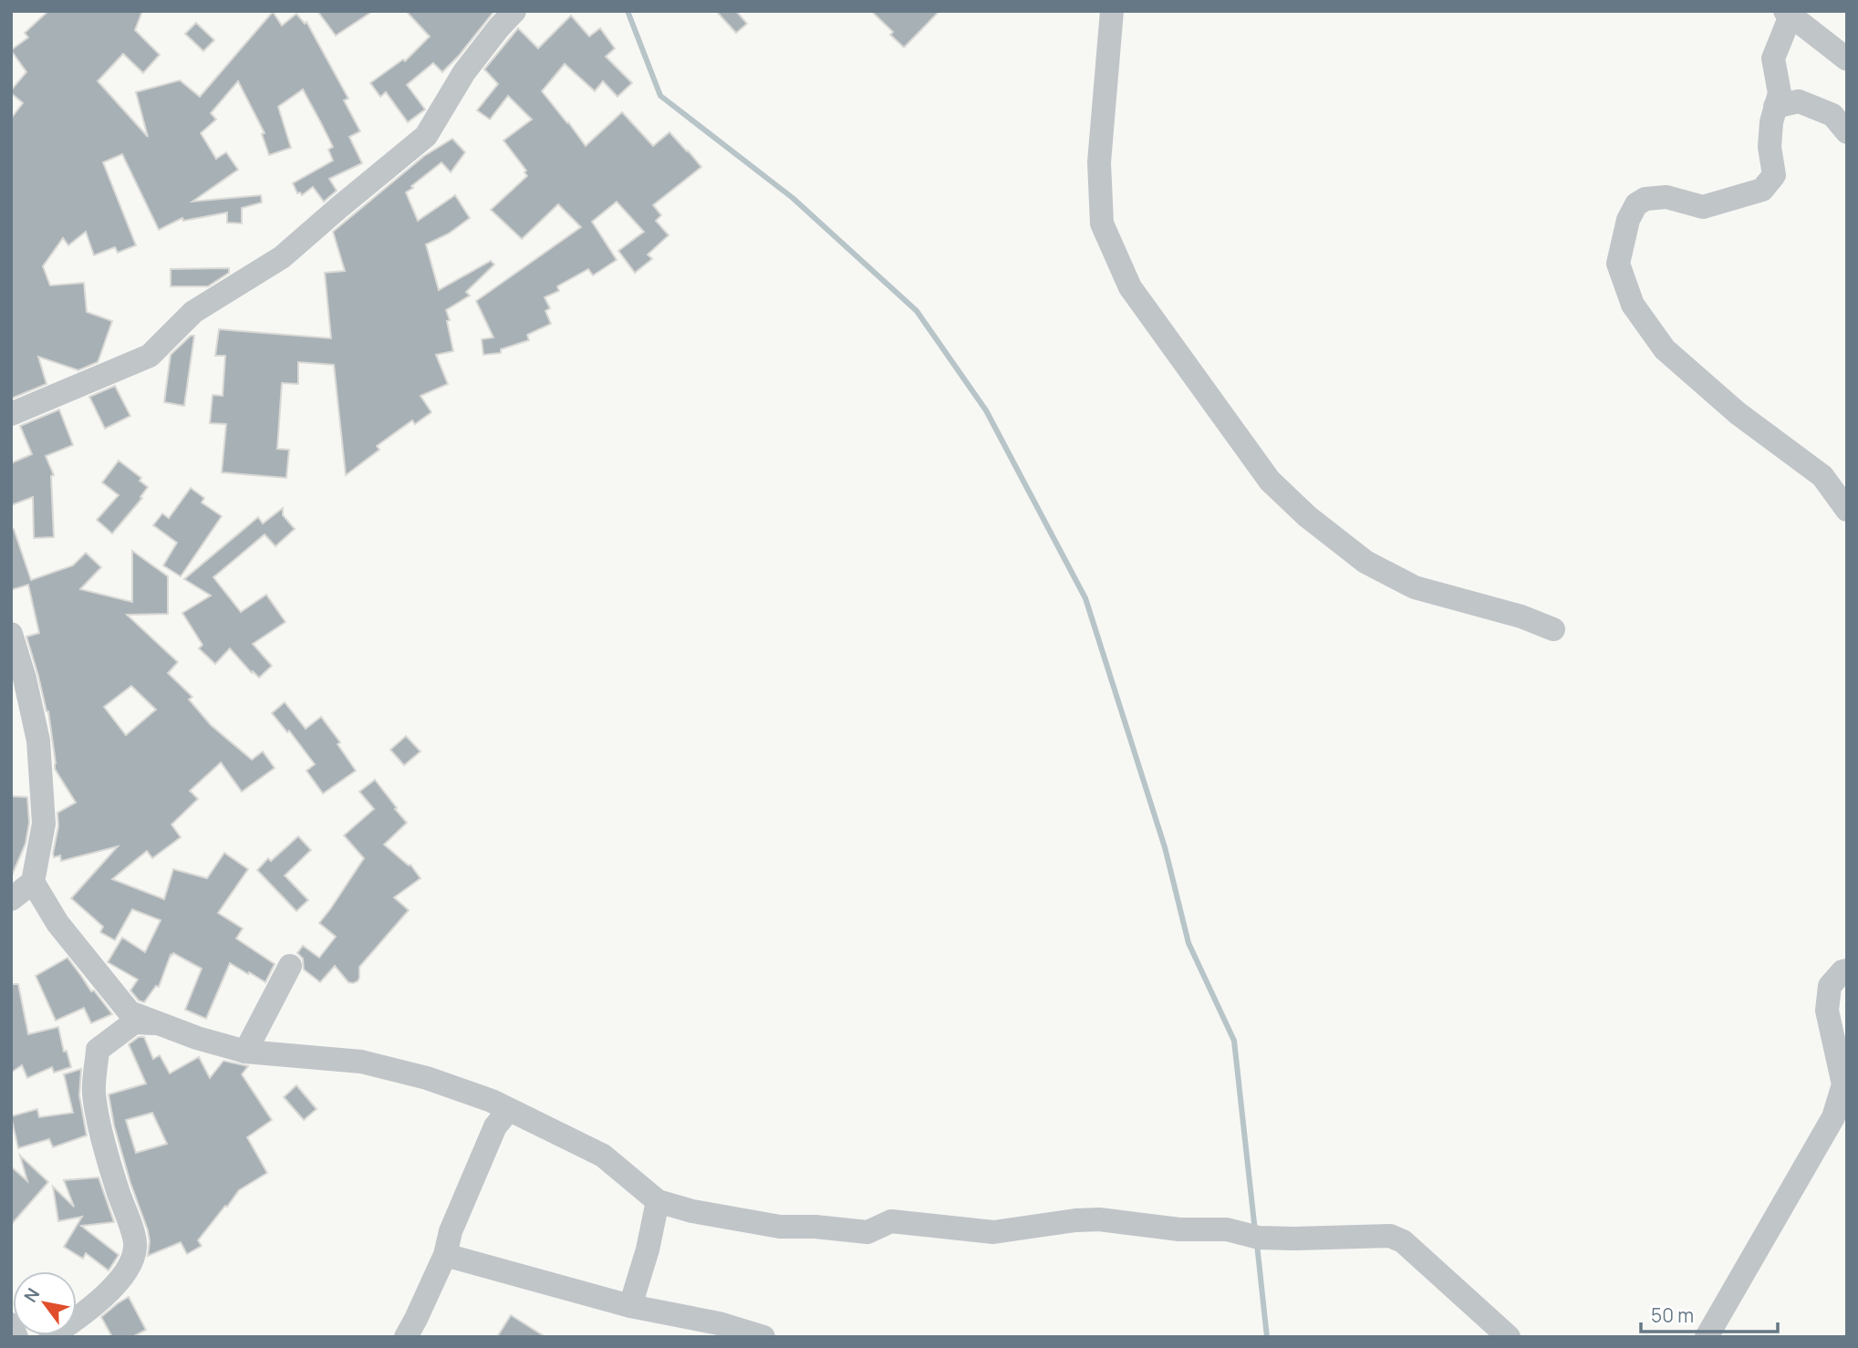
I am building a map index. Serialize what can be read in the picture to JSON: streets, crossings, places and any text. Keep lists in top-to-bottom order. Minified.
{"scale_bar":"50 m","north":"top left"}
